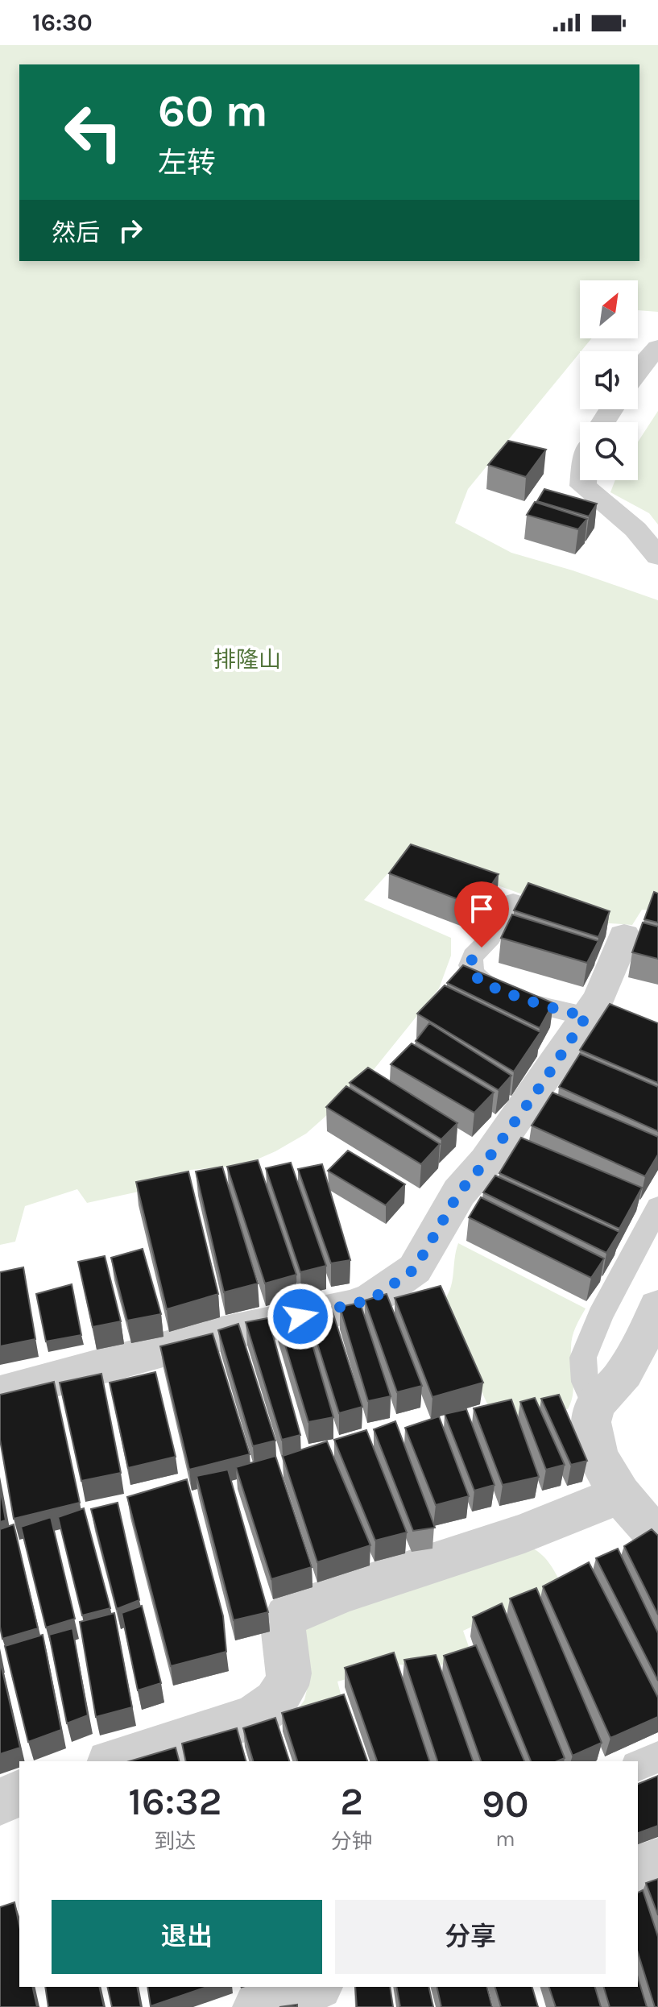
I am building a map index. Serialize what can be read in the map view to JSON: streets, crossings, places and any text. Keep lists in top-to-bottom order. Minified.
{"parks":["排隆山"],"north":"top right","page":{"status":"16:30","turn":["60 m","左转"],"then":"然后","eta":["16:32","到达","2","分钟","90","m"],"buttons":["退出","分享"]}}
